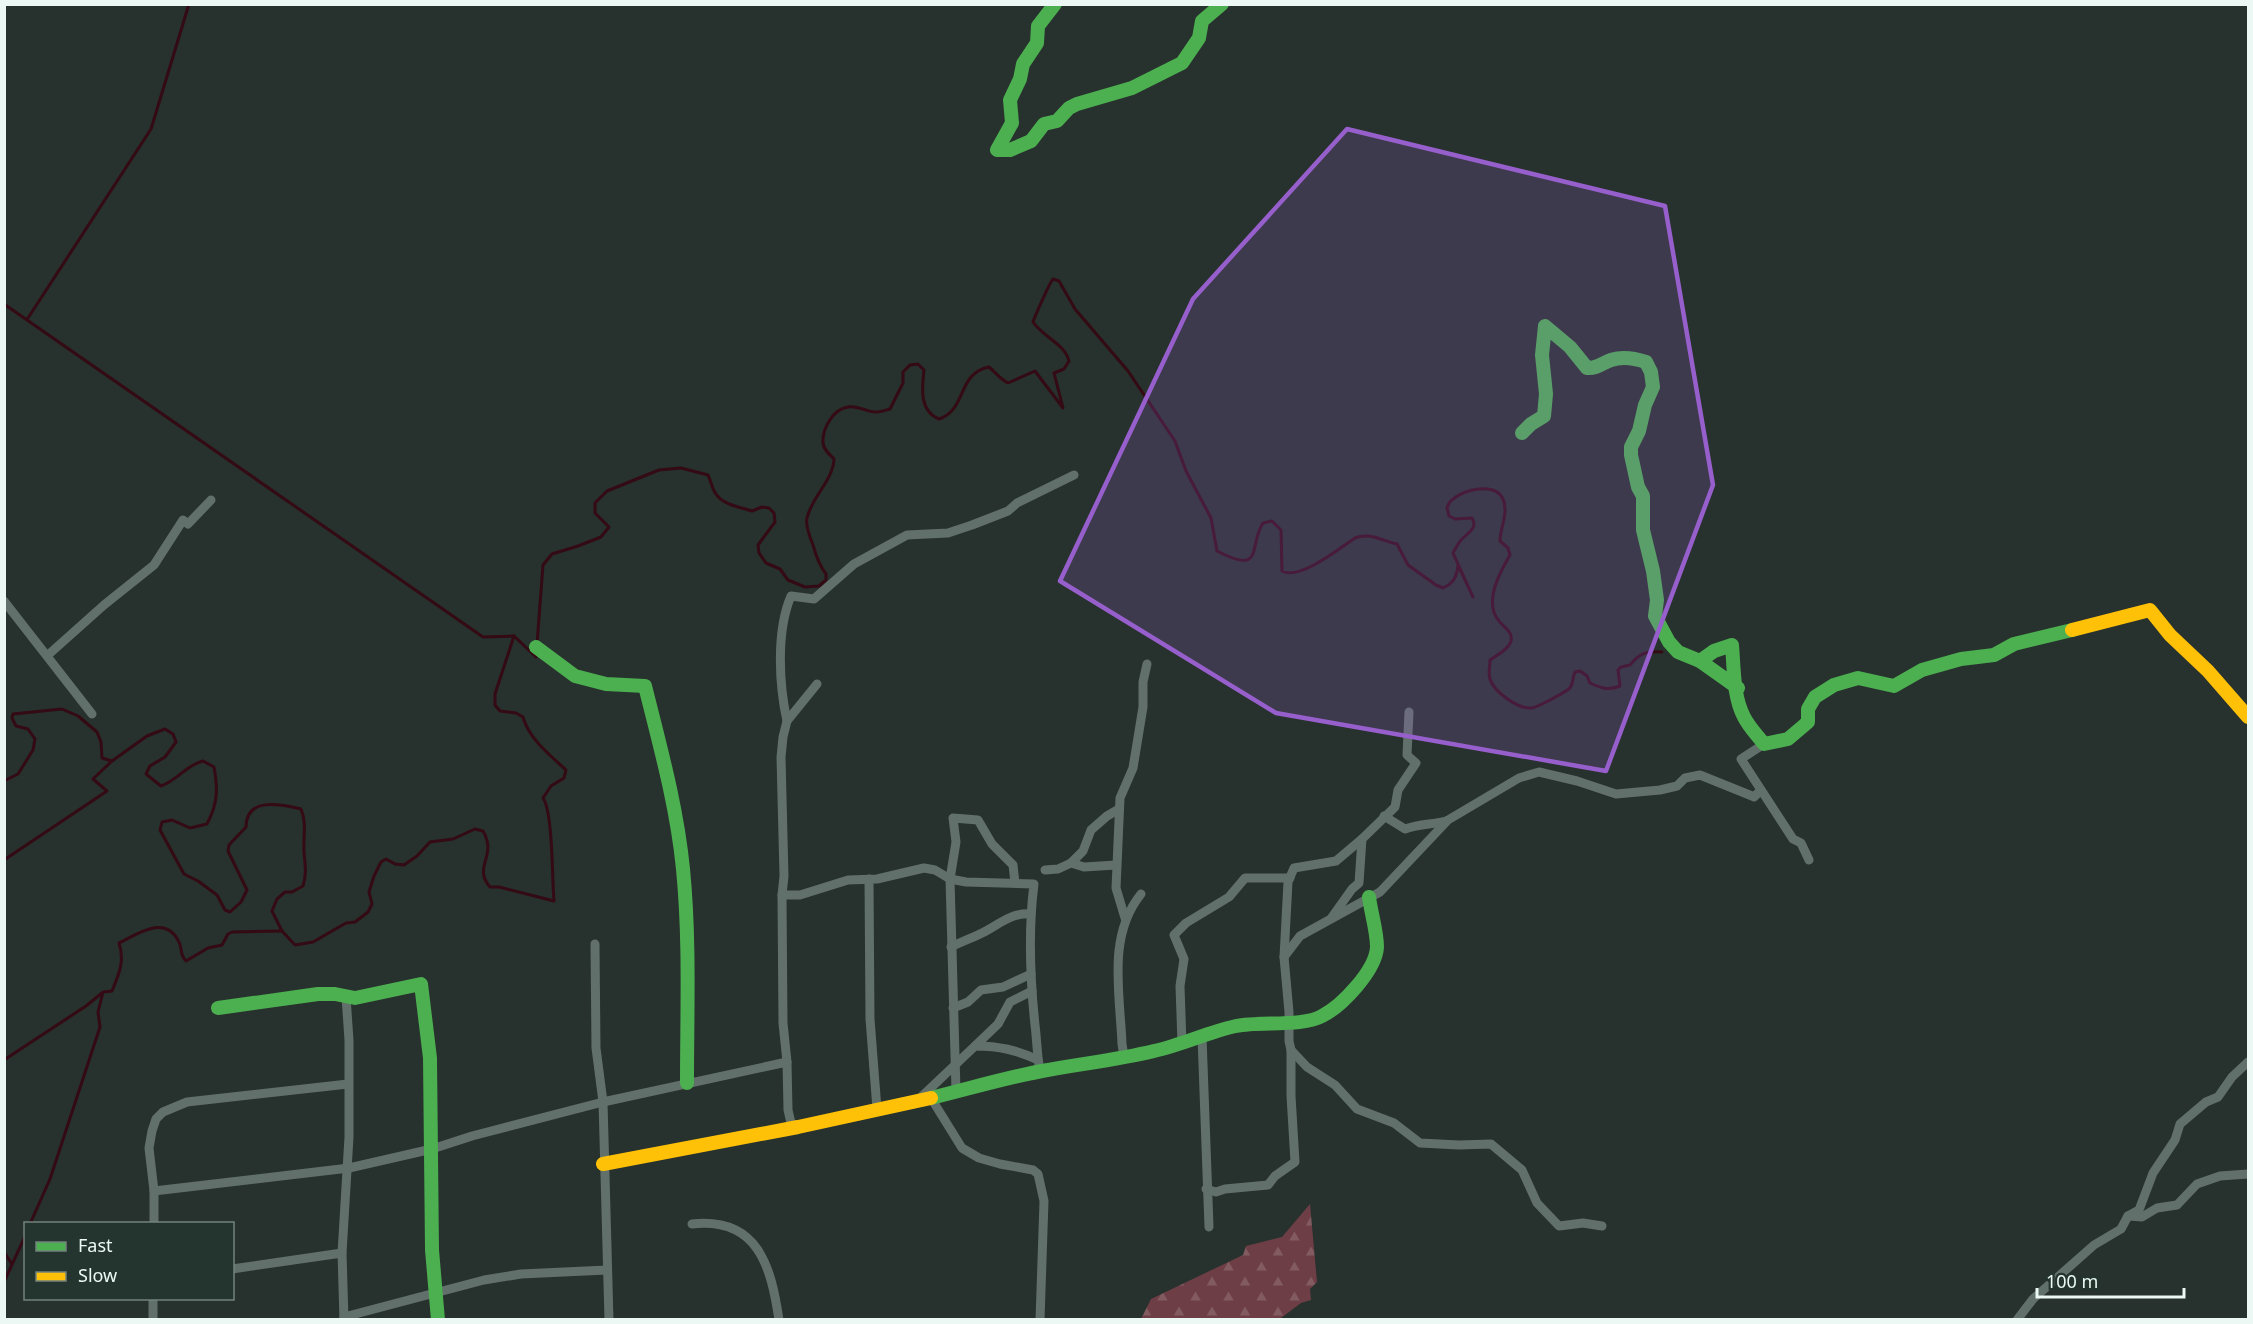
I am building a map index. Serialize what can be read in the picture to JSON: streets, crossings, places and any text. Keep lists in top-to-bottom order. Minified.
{"legend":["Fast","Slow"],"scale_bar":"100 m"}
